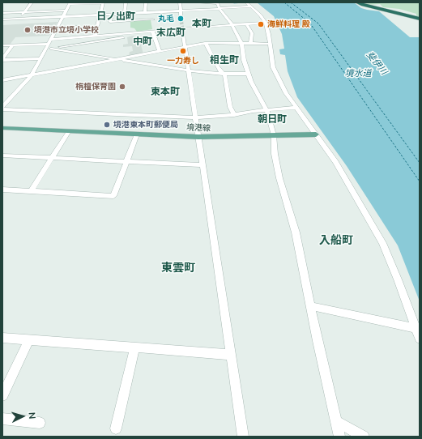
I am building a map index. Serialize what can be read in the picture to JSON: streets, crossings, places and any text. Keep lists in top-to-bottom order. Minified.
{"streets":{"main road":["境港線"]},"districts":["日ノ出町","本町","末広町","中町","相生町","東本町","朝日町","入船町","東雲町"],"water":["斐伊川","境水道"],"places":["丸毛","海鮮料理 殿","境港市立境小学校","一力寿し","栴檀保育園","境港東本町郵便局"],"north":"right"}
